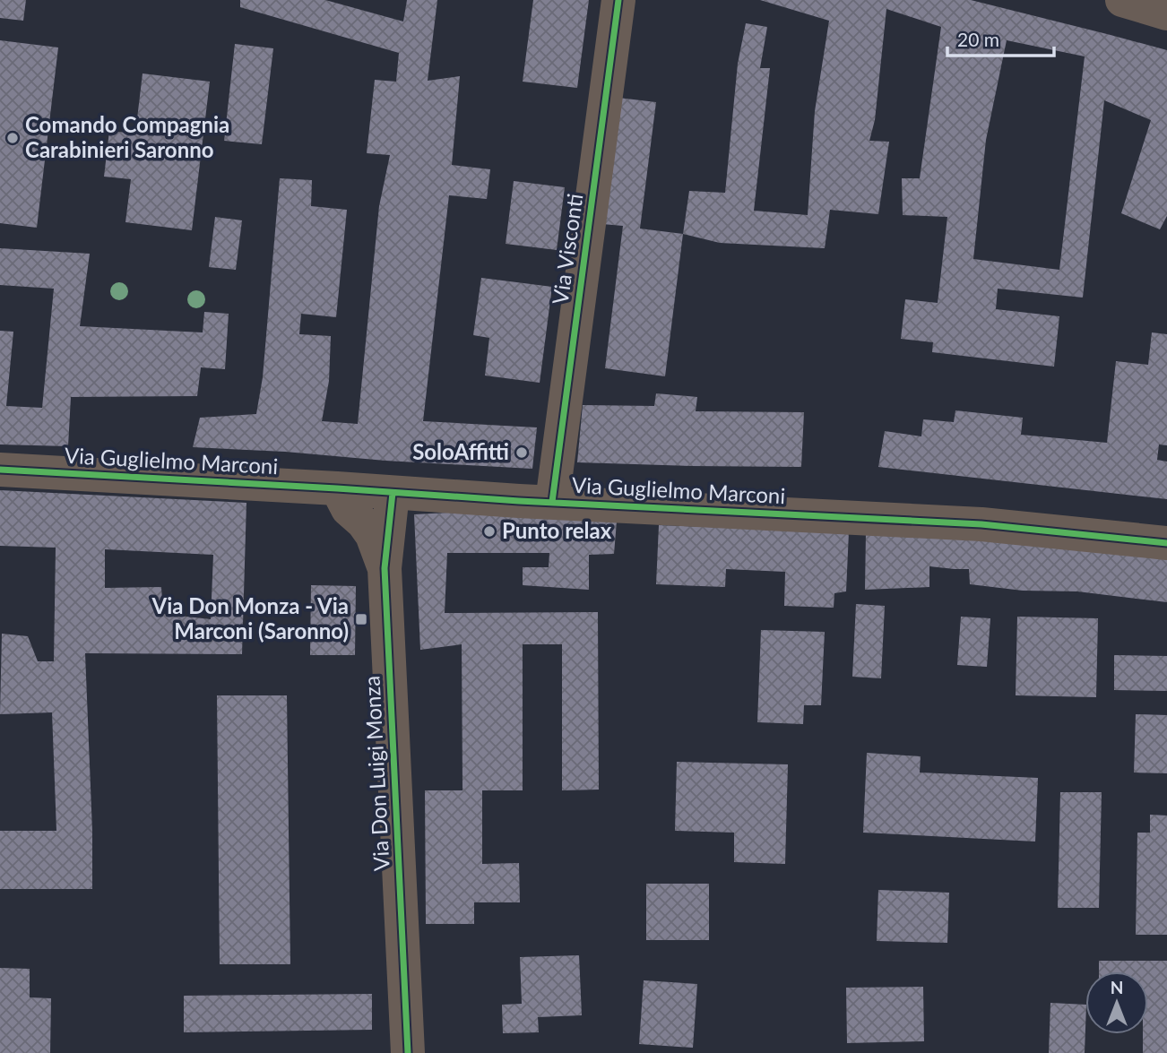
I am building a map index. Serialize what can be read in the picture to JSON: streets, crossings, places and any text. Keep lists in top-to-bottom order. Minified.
{"streets":{"street":["Via Visconti","Via Guglielmo Marconi","Via Don Luigi Monza"]},"crossings":[["Via Visconti","Via Guglielmo Marconi"],["Via Guglielmo Marconi","Via Don Luigi Monza"]],"places":{"other":["Comando Compagnia Carabinieri Saronno","SoloAffitti","Punto relax"],"transit":["Via Don Monza - Via Marconi (Saronno)"]},"scale_bar":"20 m","north":"top"}
